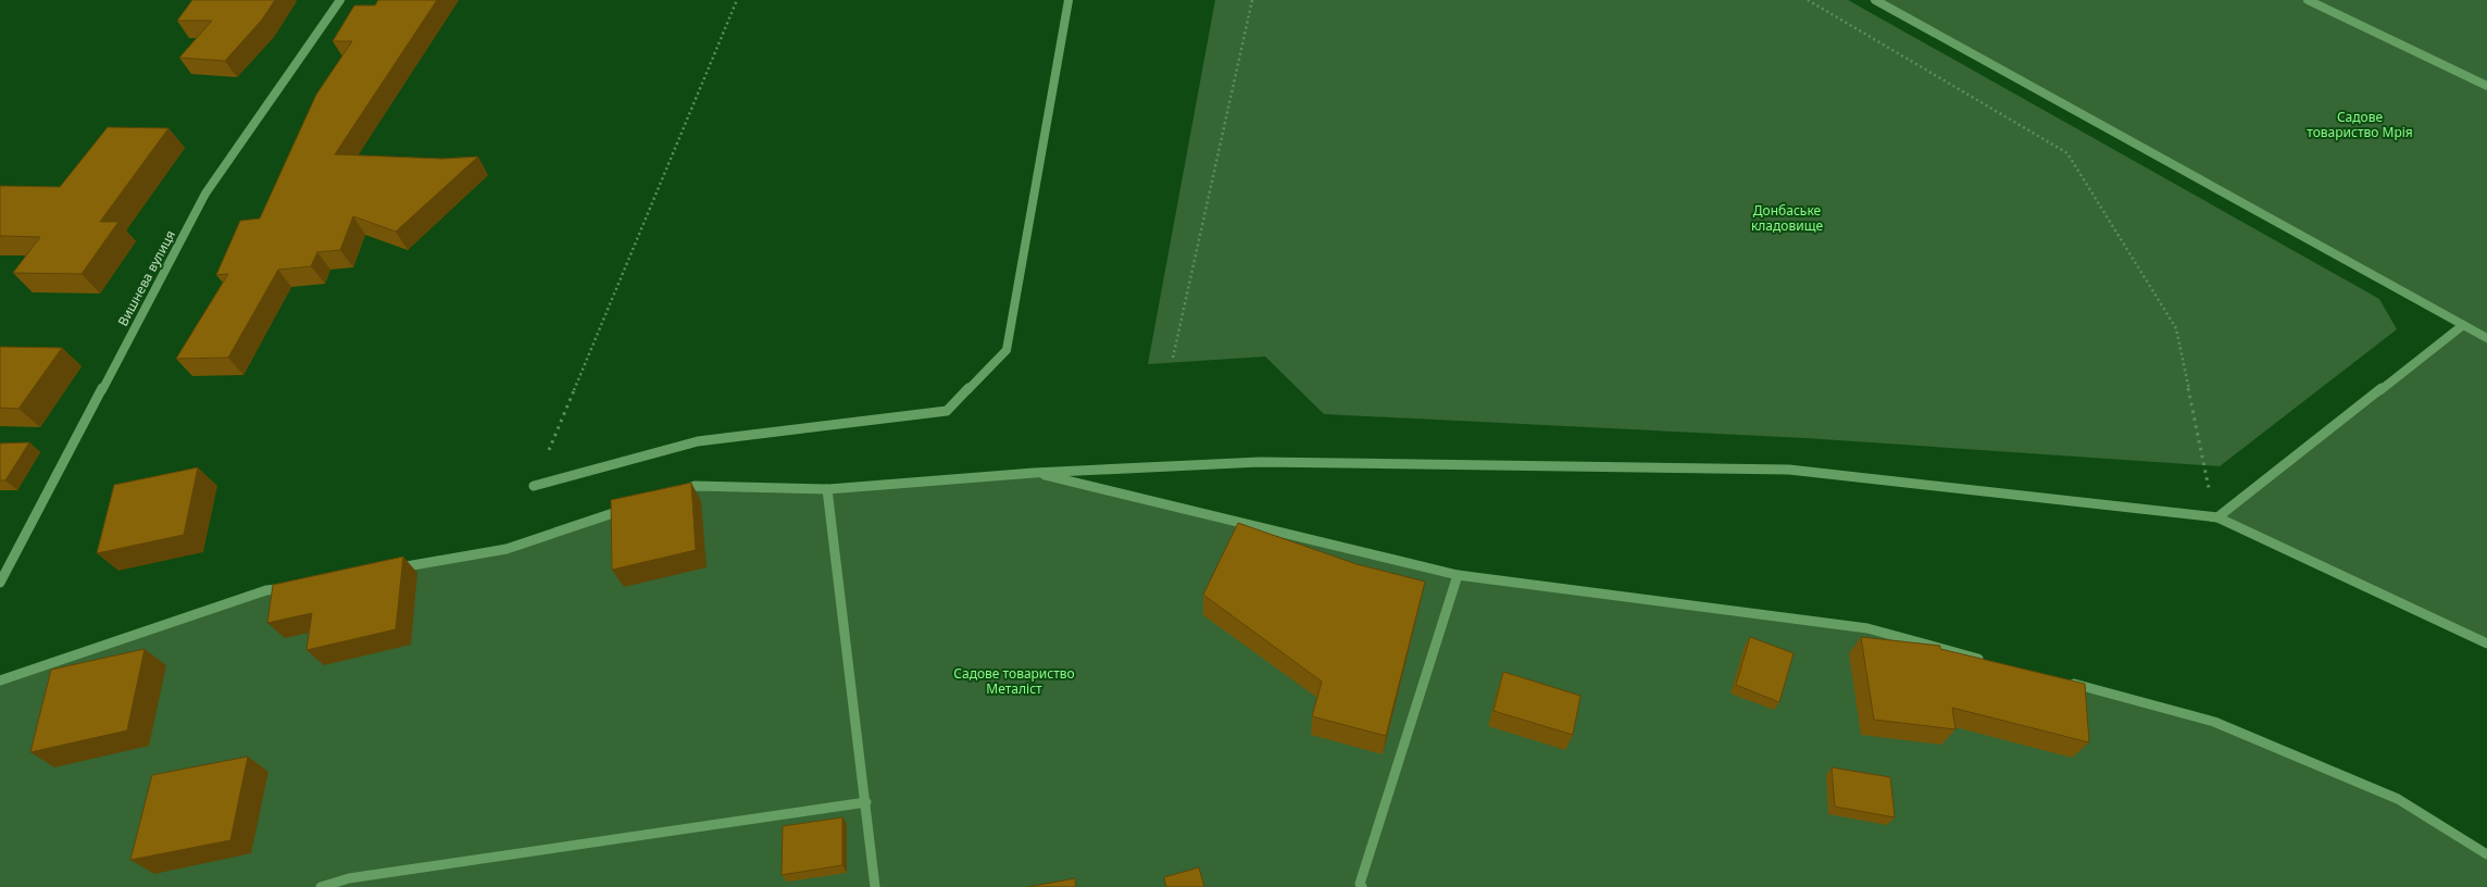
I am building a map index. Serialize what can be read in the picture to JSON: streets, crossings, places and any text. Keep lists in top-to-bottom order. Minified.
{"streets":{"street":["Вишнева вулиця"]},"parks":["Садове товариство Мрія","Донбаське кладовище","Садове товариство Металіст"]}
